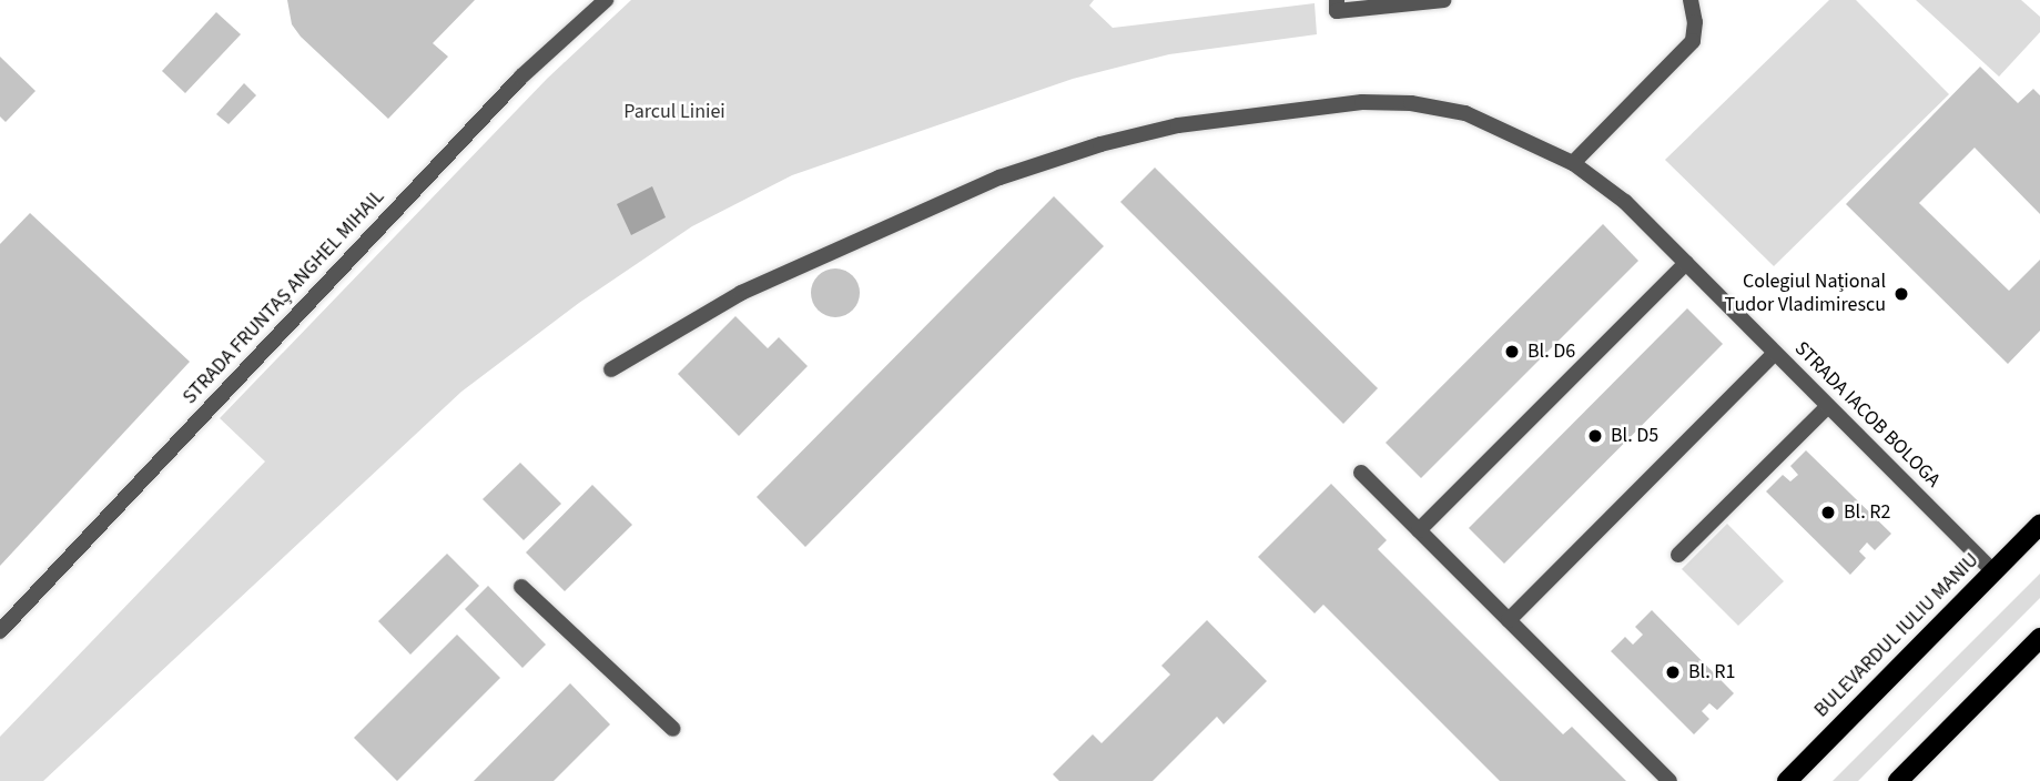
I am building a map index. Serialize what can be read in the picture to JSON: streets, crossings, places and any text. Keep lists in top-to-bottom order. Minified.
{"streets":{"main road":["BULEVARDUL IULIU MANIU"],"street":["STRADA FRUNTAȘ ANGHEL MIHAIL","STRADA IACOB BOLOGA"]},"crossings":[["STRADA IACOB BOLOGA","BULEVARDUL IULIU MANIU"]],"parks":["Parcul Liniei"],"places":["Colegiul Național Tudor Vladimirescu","Bl. D6","Bl. D5","Bl. R2","Bl. R1"]}
